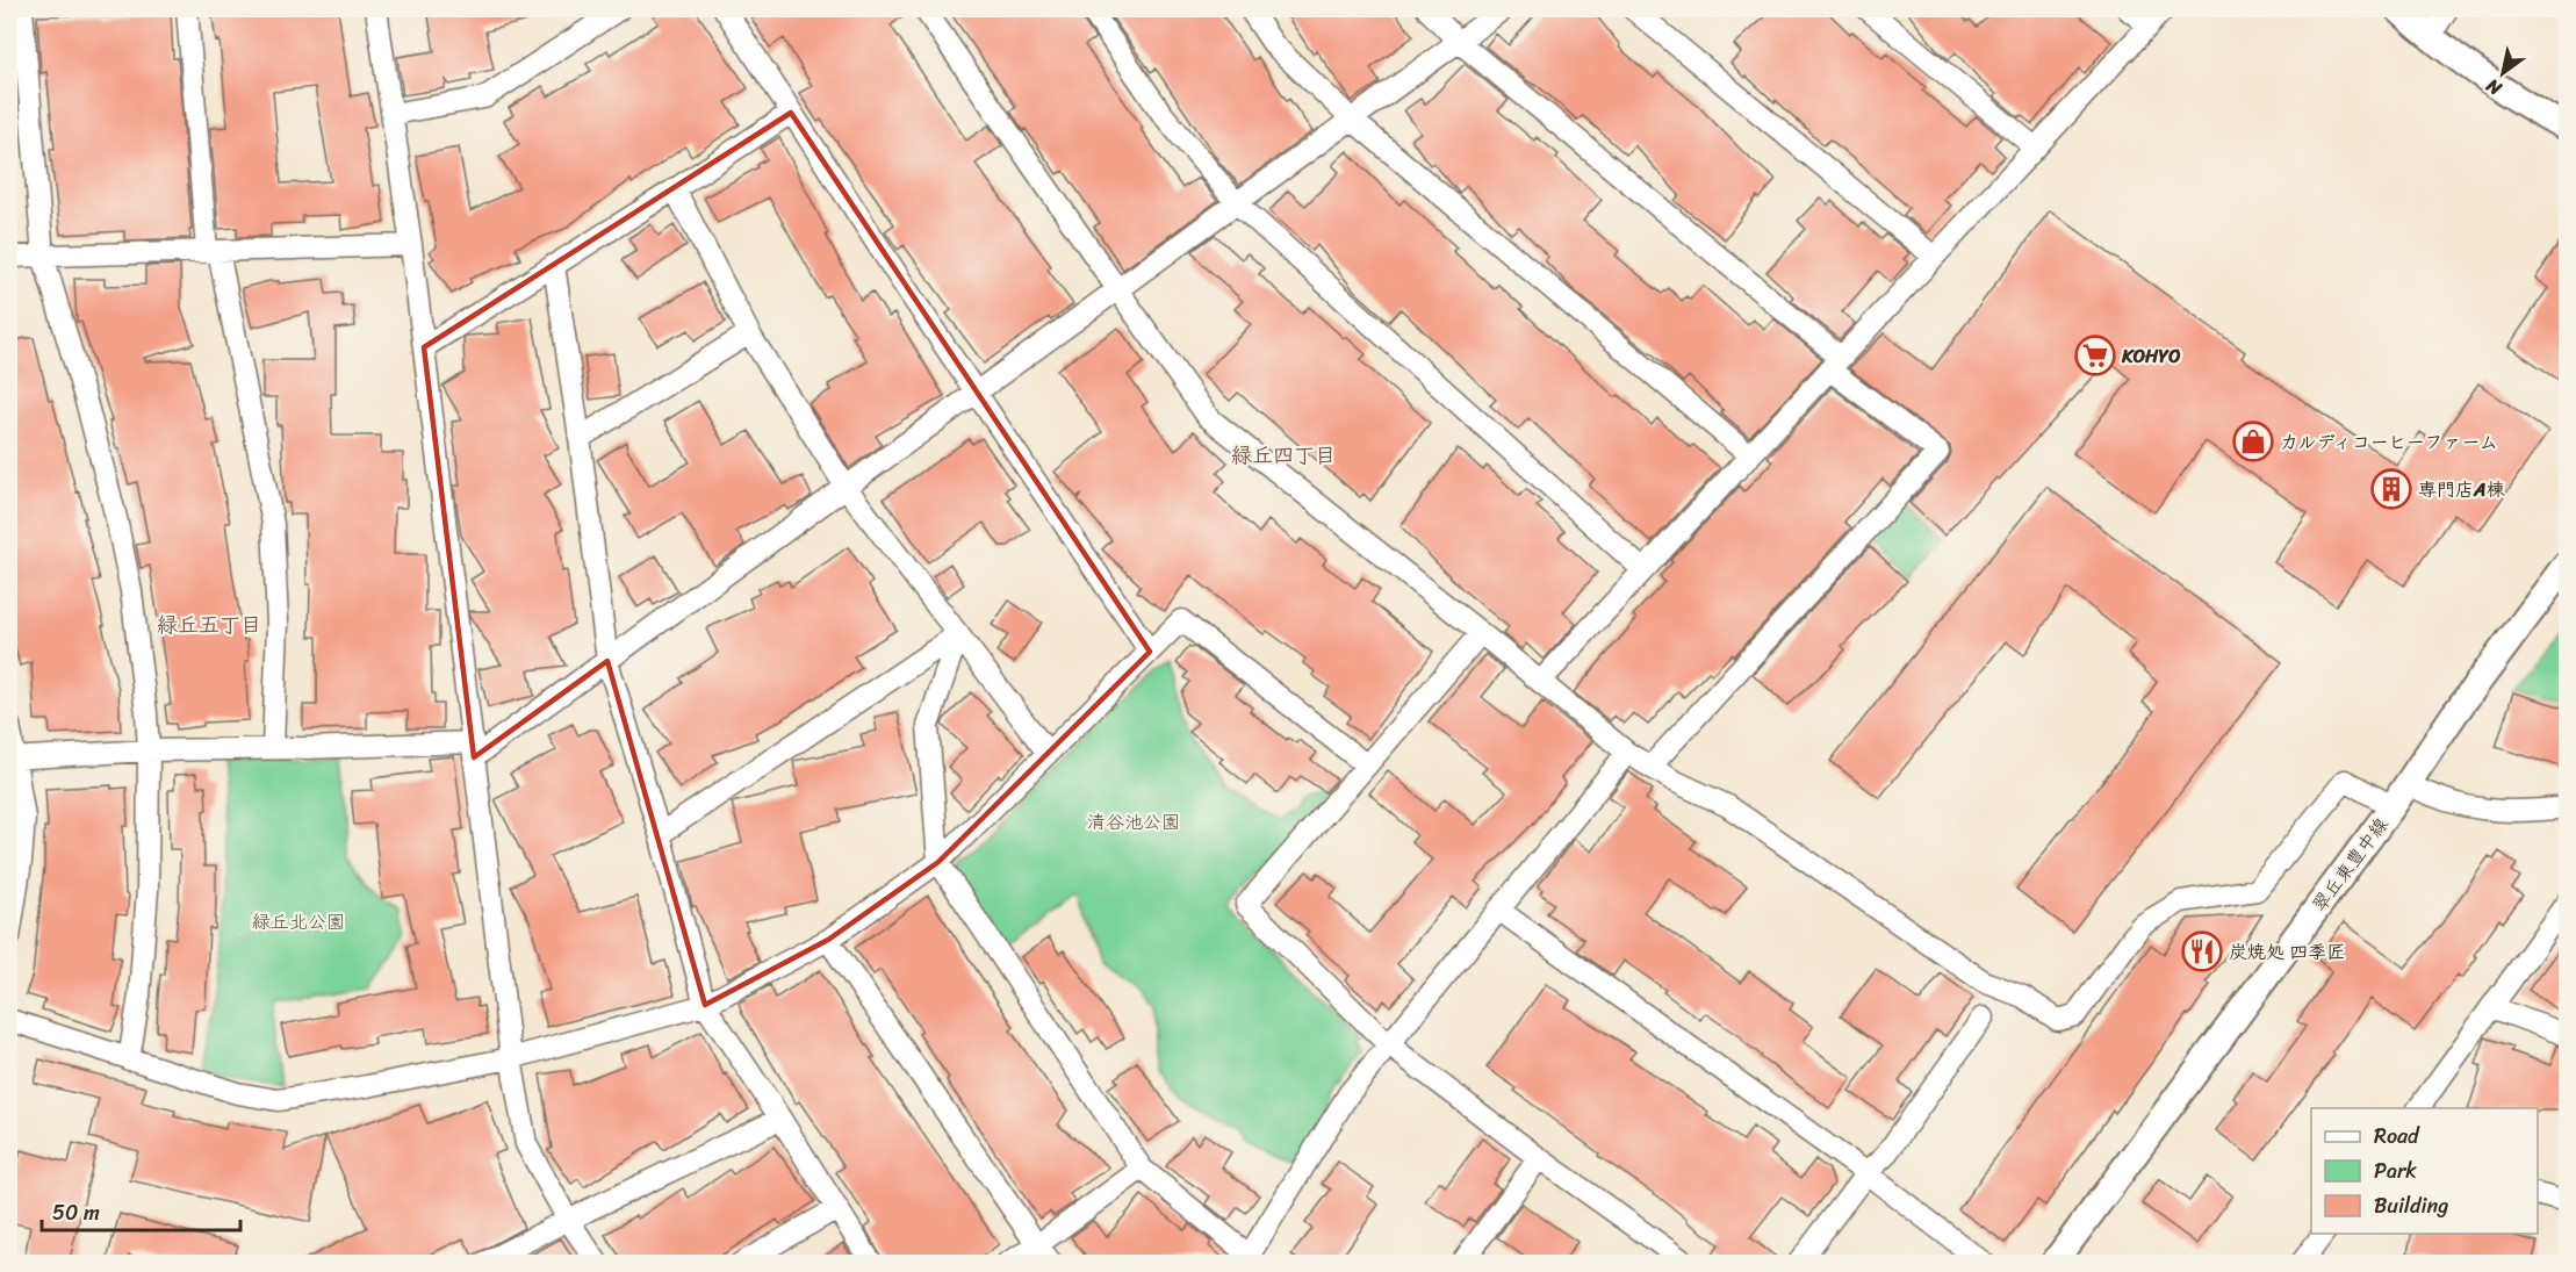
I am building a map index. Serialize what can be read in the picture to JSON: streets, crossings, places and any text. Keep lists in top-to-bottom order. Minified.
{"streets":{"street":["翠丘東豊中線"]},"districts":["緑丘四丁目","緑丘五丁目"],"parks":["清谷池公園","緑丘北公園"],"places":{"supermarket":["KOHYO"],"shop":["カルディコーヒーファーム"],"building":["専門店A棟"],"restaurant":["炭焼処 四季匠"]},"legend":["Road","Park","Building"],"scale_bar":"50 m","north":"bottom left"}
